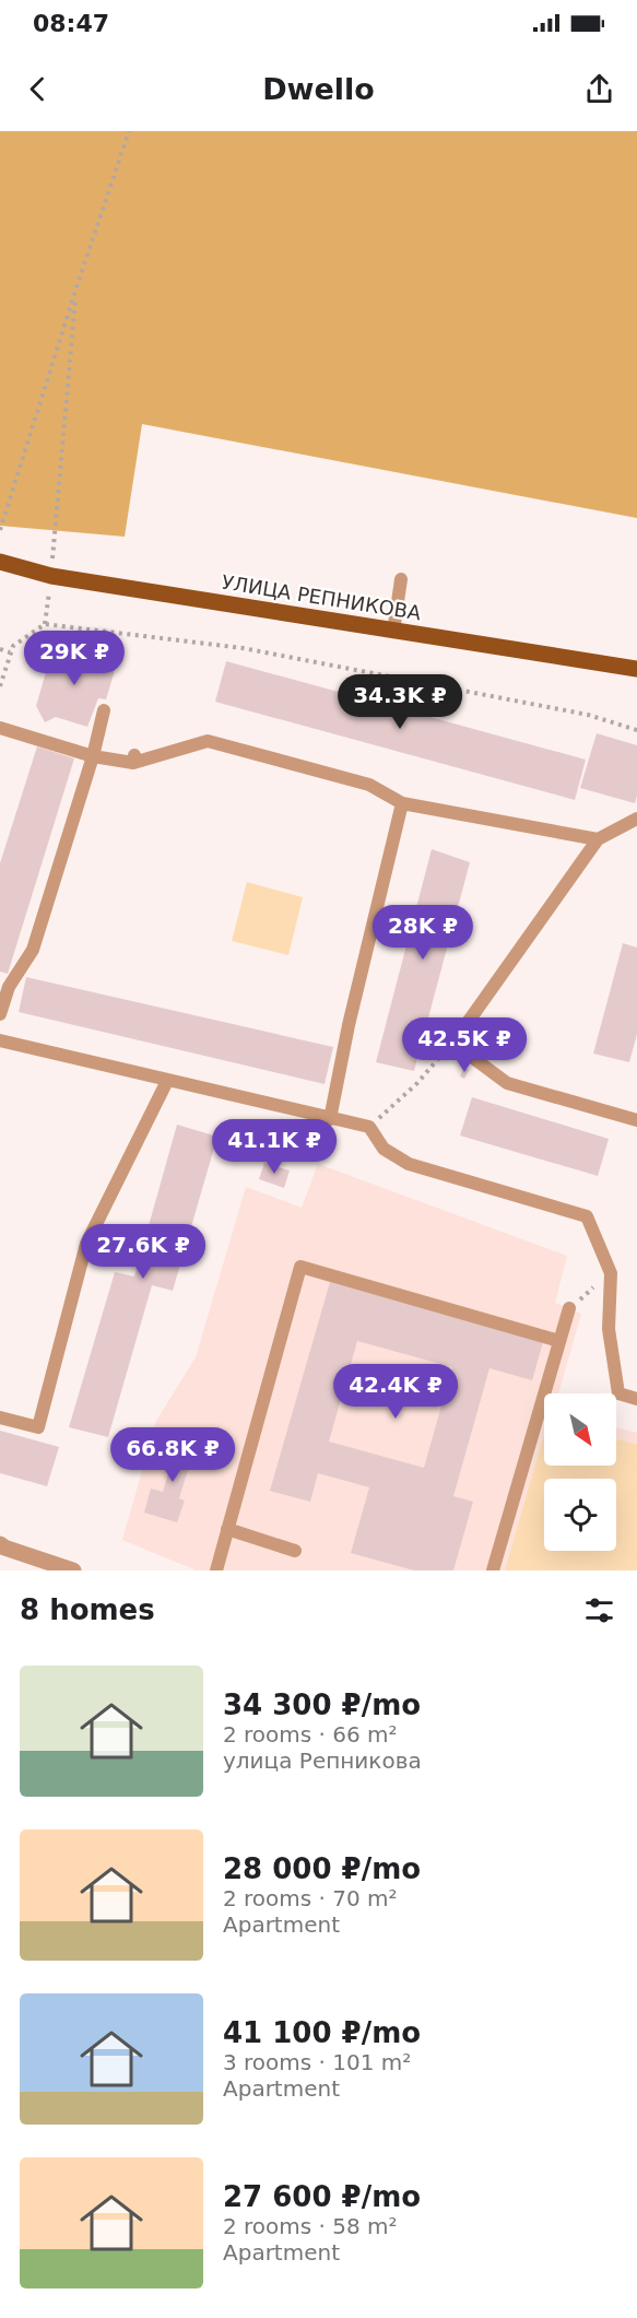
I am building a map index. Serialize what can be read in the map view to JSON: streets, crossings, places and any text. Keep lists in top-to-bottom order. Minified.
{"streets":{"main road":["УЛИЦА РЕПНИКОВА"]},"north":"bottom right","page":{"status":"08:47","header":"Dwello","price":["29K ₽","34.3K ₽","28K ₽","42.5K ₽","41.1K ₽","27.6K ₽","42.4K ₽","66.8K ₽"],"heading":"8 homes","list":[{"name":"34 300 ₽/mo","note":"2 rooms · 66 m² · улица Репникова"},{"name":"28 000 ₽/mo","note":"2 rooms · 70 m² · Apartment"},{"name":"41 100 ₽/mo","note":"3 rooms · 101 m² · Apartment"},{"name":"27 600 ₽/mo","note":"2 rooms · 58 m² · Apartment"}]}}
